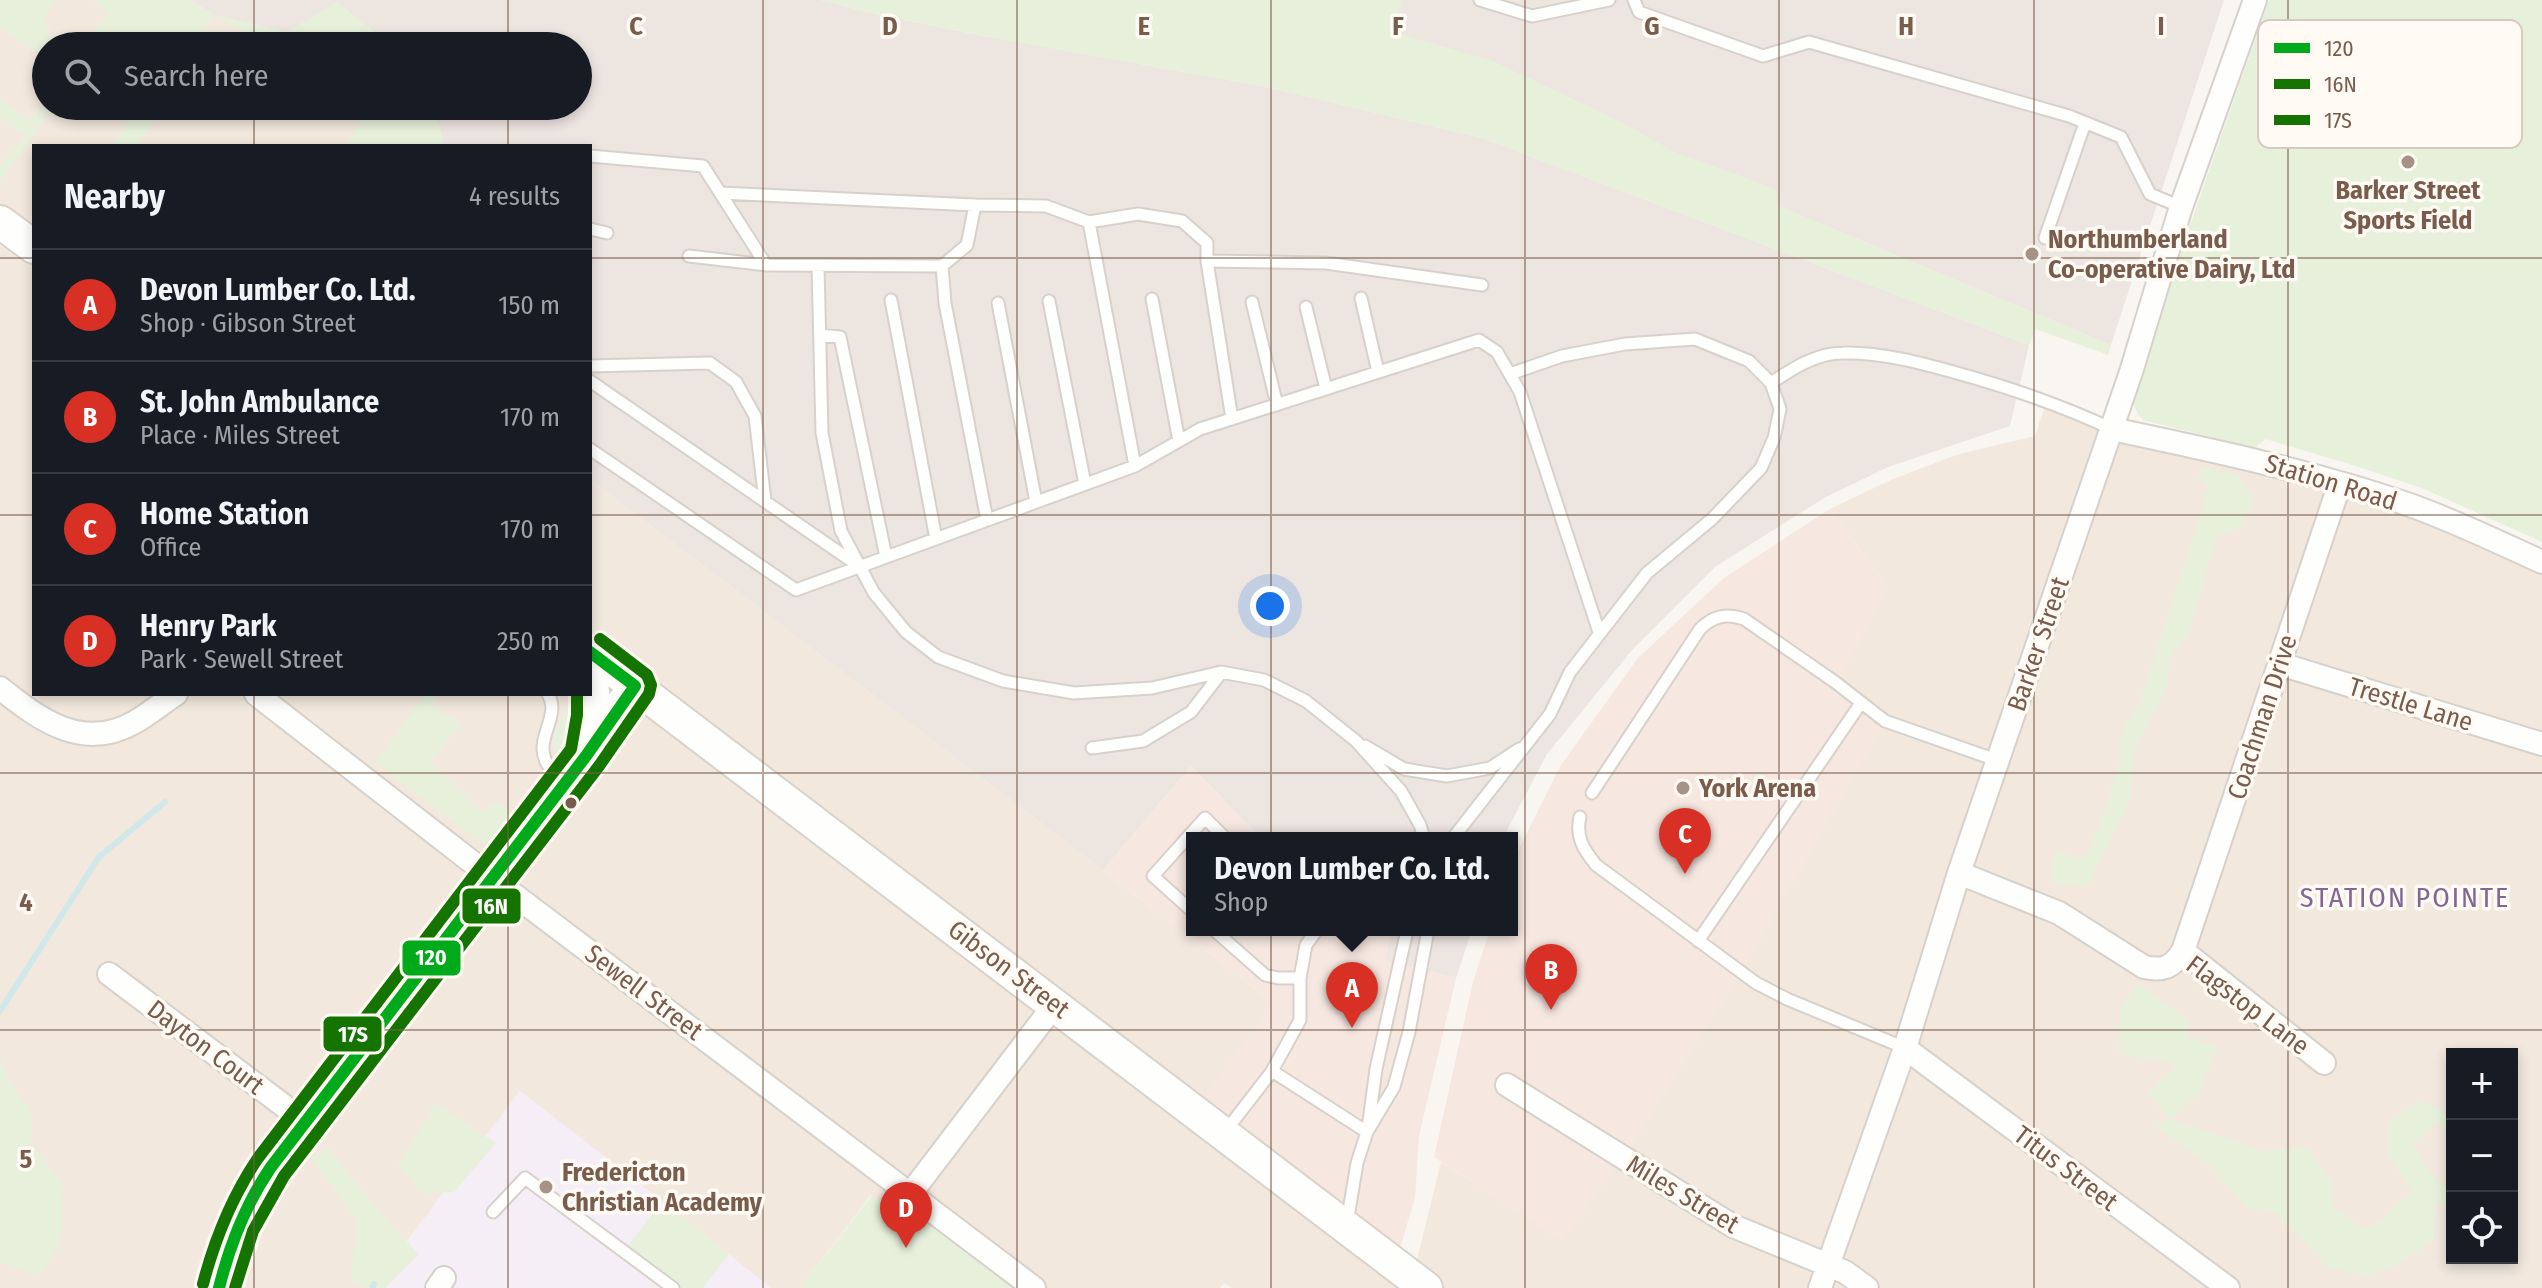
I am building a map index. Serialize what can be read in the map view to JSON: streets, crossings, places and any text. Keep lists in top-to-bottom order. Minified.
{"streets":{"main road":["Gibson Street"],"street":["Station Road","Barker Street","Trestle Lane","Coachman Drive","Sewell Street","Flagstop Lane","Dayton Court","Titus Street","Miles Street"]},"crossings":[["Station Road","Barker Street"],["Station Road","Coachman Drive"],["Barker Street","Flagstop Lane"],["Barker Street","Titus Street"],["Barker Street","Miles Street"],["Trestle Lane","Coachman Drive"],["Coachman Drive","Flagstop Lane"]],"districts":["STATION POINTE"],"places":["Barker Street Sports Field","Northumberland Co-operative Dairy, Ltd","York Arena","Fredericton Christian Academy"],"lines":["transit line 16N","transit line 120","transit line 17S"],"legend":["120","16N","17S"],"page":{"search":"Search here","heading":["Nearby","4 results"],"list":[{"mark":"A","name":"Devon Lumber Co. Ltd.","note":"Shop · Gibson Street","value":"150 m"},{"mark":"B","name":"St. John Ambulance","note":"Place · Miles Street","value":"170 m"},{"mark":"C","name":"Home Station","note":"Office","value":"170 m"},{"mark":"D","name":"Henry Park","note":"Park · Sewell Street","value":"250 m"}],"pins":["C","B","A","D"],"popup":["Devon Lumber Co. Ltd.","Shop"],"map_buttons":["+","−"]},"grid":{"columns":["C","D","E","F","G","H","I"],"rows":["4","5"]}}
